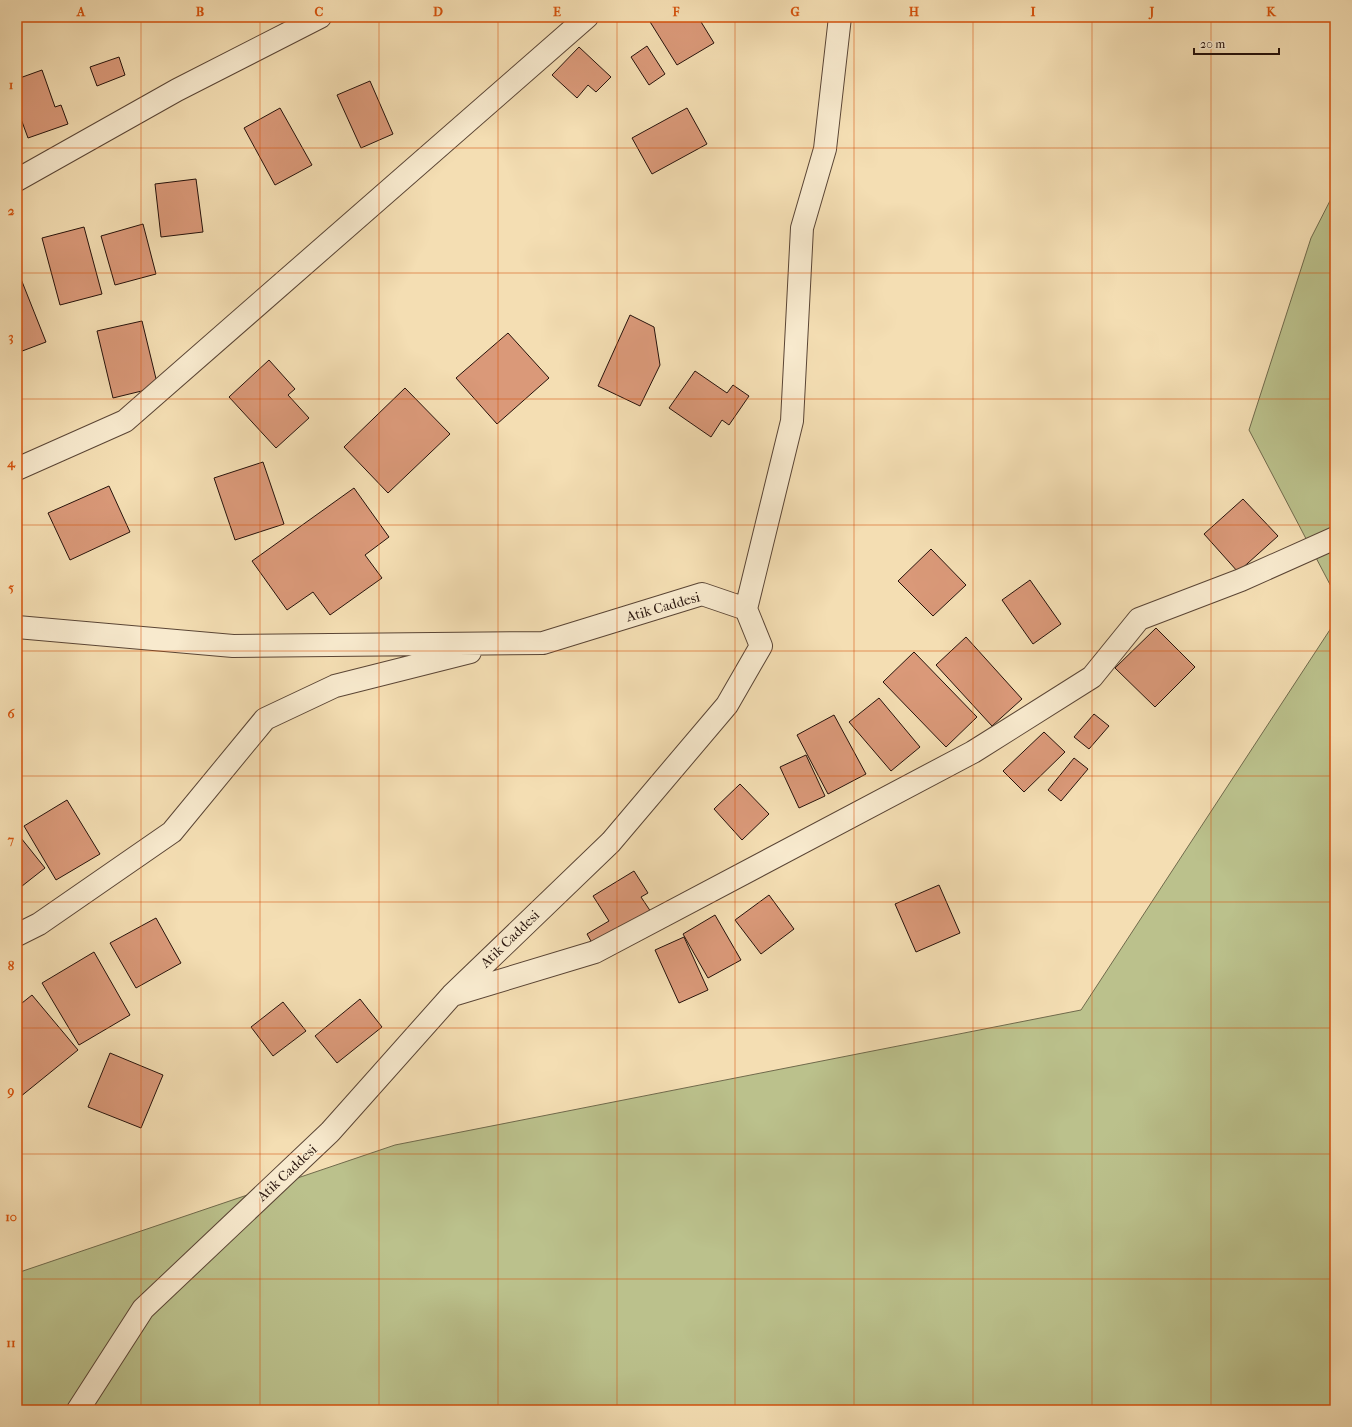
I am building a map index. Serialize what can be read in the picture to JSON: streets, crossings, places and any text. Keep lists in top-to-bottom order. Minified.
{"streets":{"street":["Atik Caddesi"]},"scale_bar":"20 m","grid":{"columns":["A","B","C","D","E","F","G","H","I","J","K"],"rows":["1","2","3","4","5","6","7","8","9","10","11"]}}
